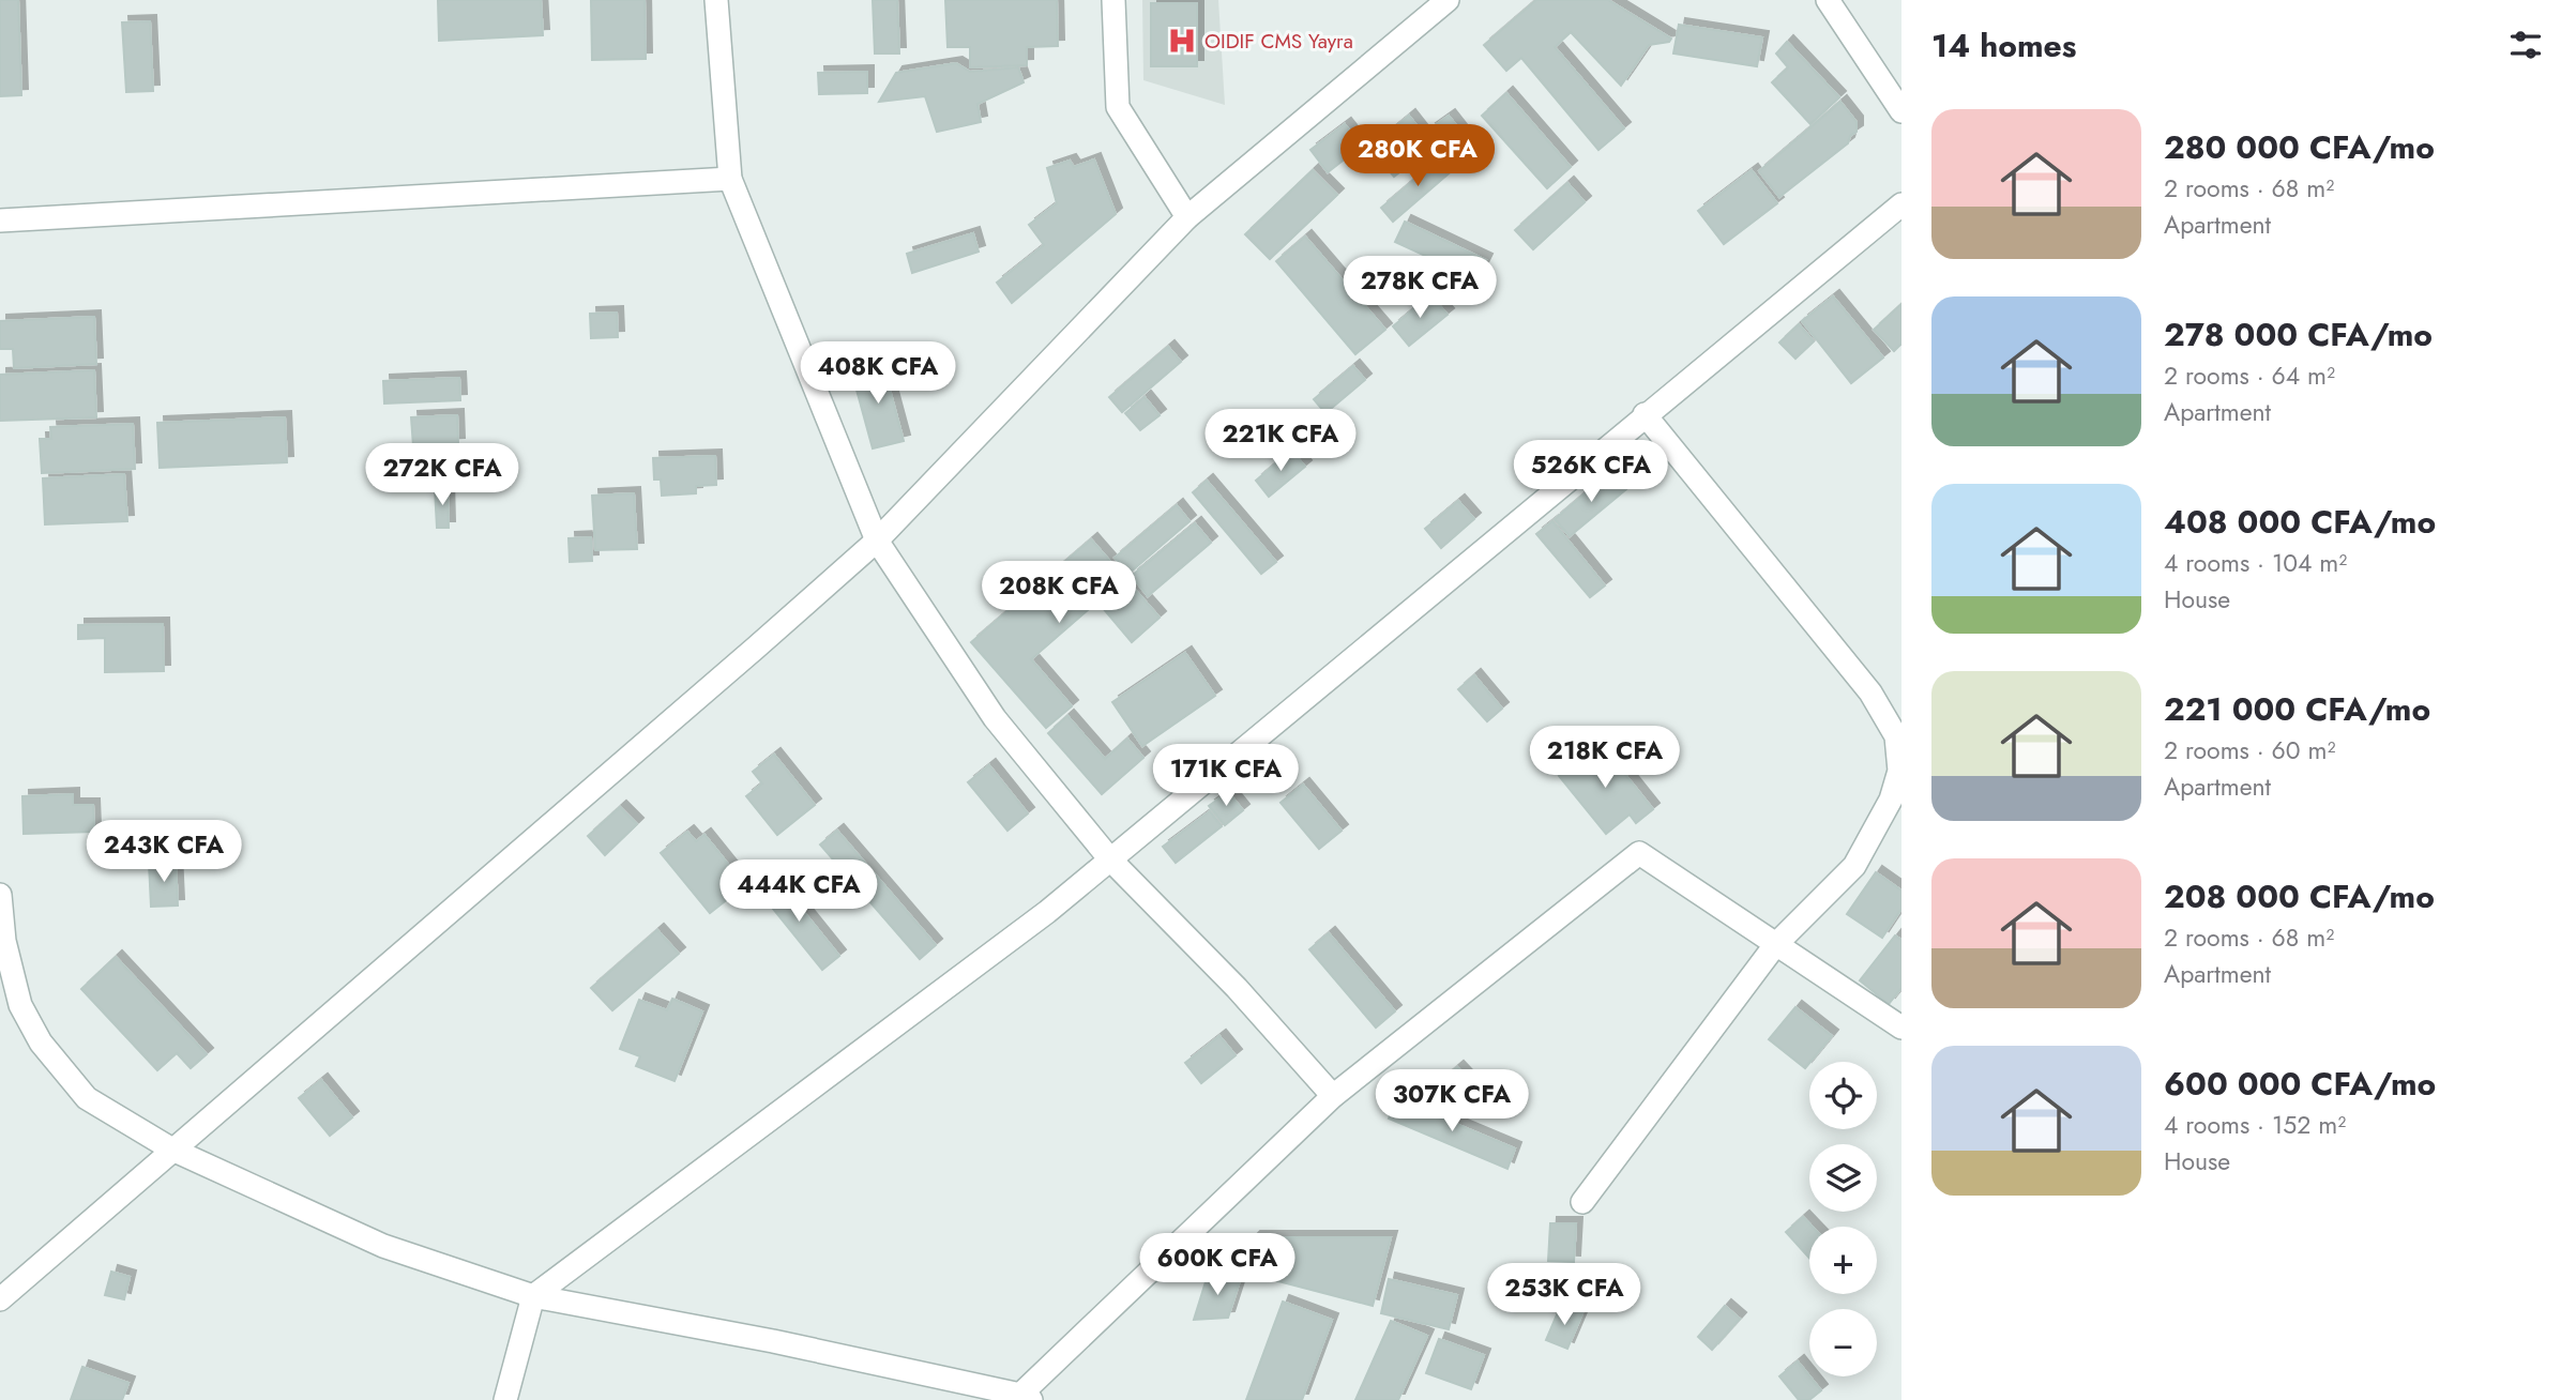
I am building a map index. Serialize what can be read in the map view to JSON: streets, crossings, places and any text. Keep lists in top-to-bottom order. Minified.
{"places":{"hospital":["OIDIF CMS Yayra"]},"page":{"heading":"14 homes","list":[{"name":"280 000 CFA/mo","note":"2 rooms · 68 m² · Apartment"},{"name":"278 000 CFA/mo","note":"2 rooms · 64 m² · Apartment"},{"name":"408 000 CFA/mo","note":"4 rooms · 104 m² · House"},{"name":"221 000 CFA/mo","note":"2 rooms · 60 m² · Apartment"},{"name":"208 000 CFA/mo","note":"2 rooms · 68 m² · Apartment"},{"name":"600 000 CFA/mo","note":"4 rooms · 152 m² · House"}],"price":["280K CFA","278K CFA","408K CFA","221K CFA","526K CFA","272K CFA","208K CFA","218K CFA","171K CFA","243K CFA","444K CFA","307K CFA","600K CFA","253K CFA"],"map_buttons":["+","−"]}}
